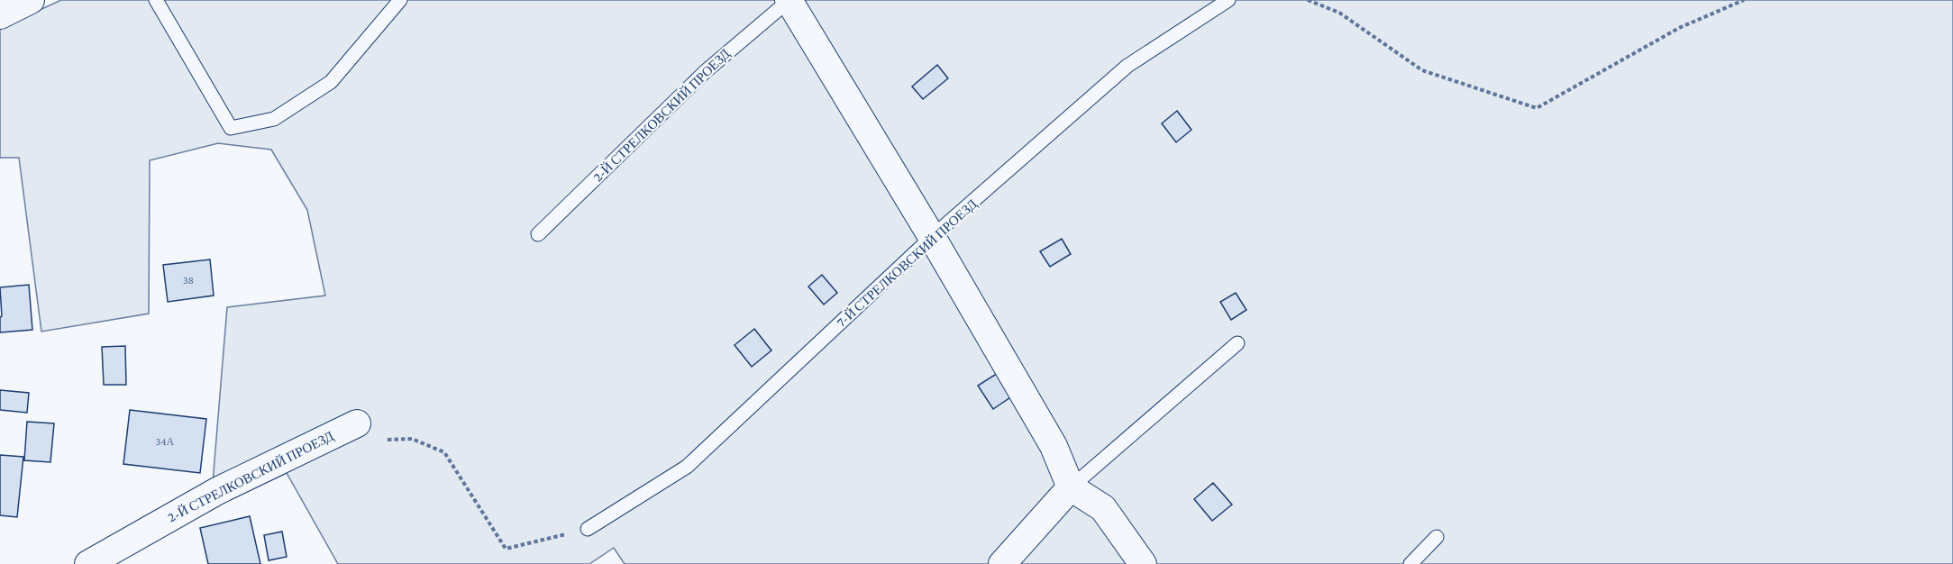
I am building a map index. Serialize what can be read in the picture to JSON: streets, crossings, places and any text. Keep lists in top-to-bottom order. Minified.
{"streets":{"street":["2-Й СТРЕЛКОВСКИЙ ПРОЕЗД"],"lane":["7-Й СТРЕЛКОВСКИЙ ПРОЕЗД"]},"house_numbers":["38","34А"]}
